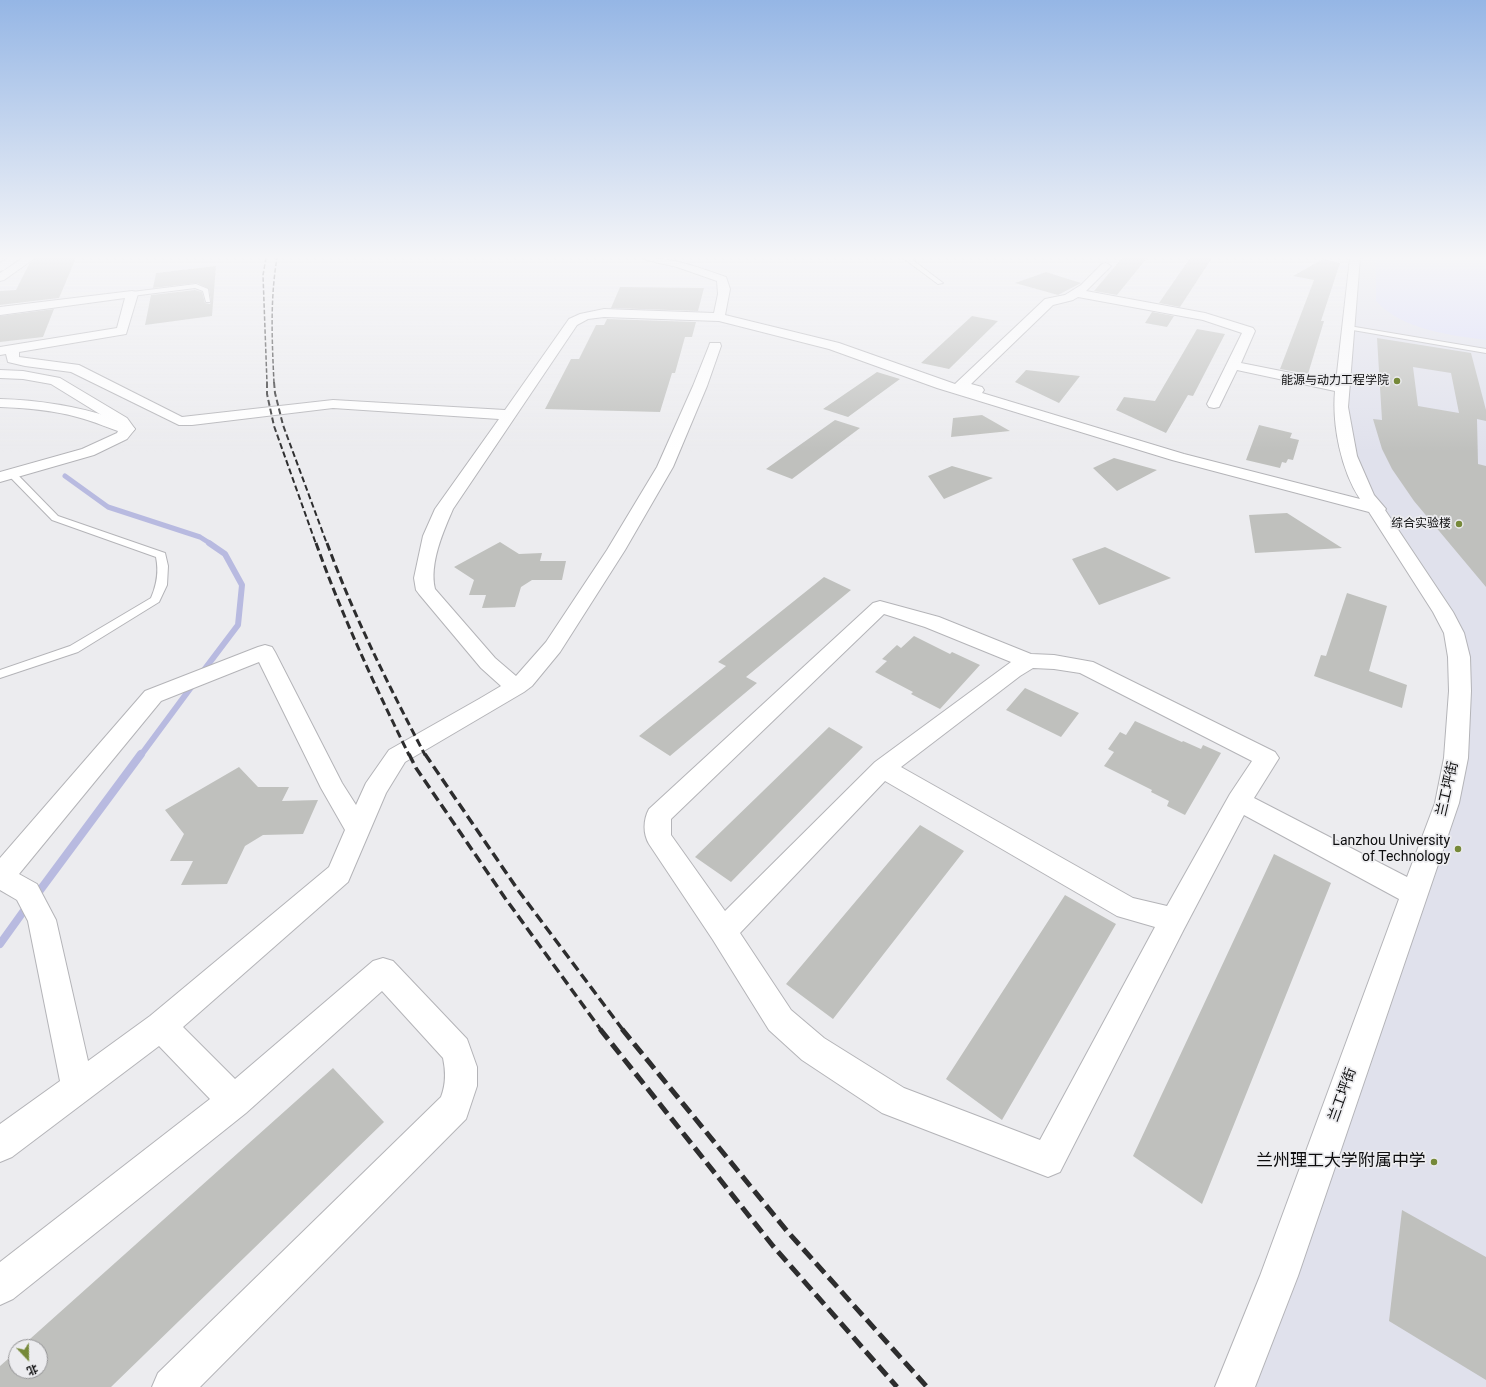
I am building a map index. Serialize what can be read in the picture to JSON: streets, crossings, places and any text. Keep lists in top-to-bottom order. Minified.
{"streets":{"street":["兰工坪街"]},"places":["能源与动力工程学院","综合实验楼","Lanzhou University of Technology","兰州理工大学附属中学"],"north":"bottom"}
